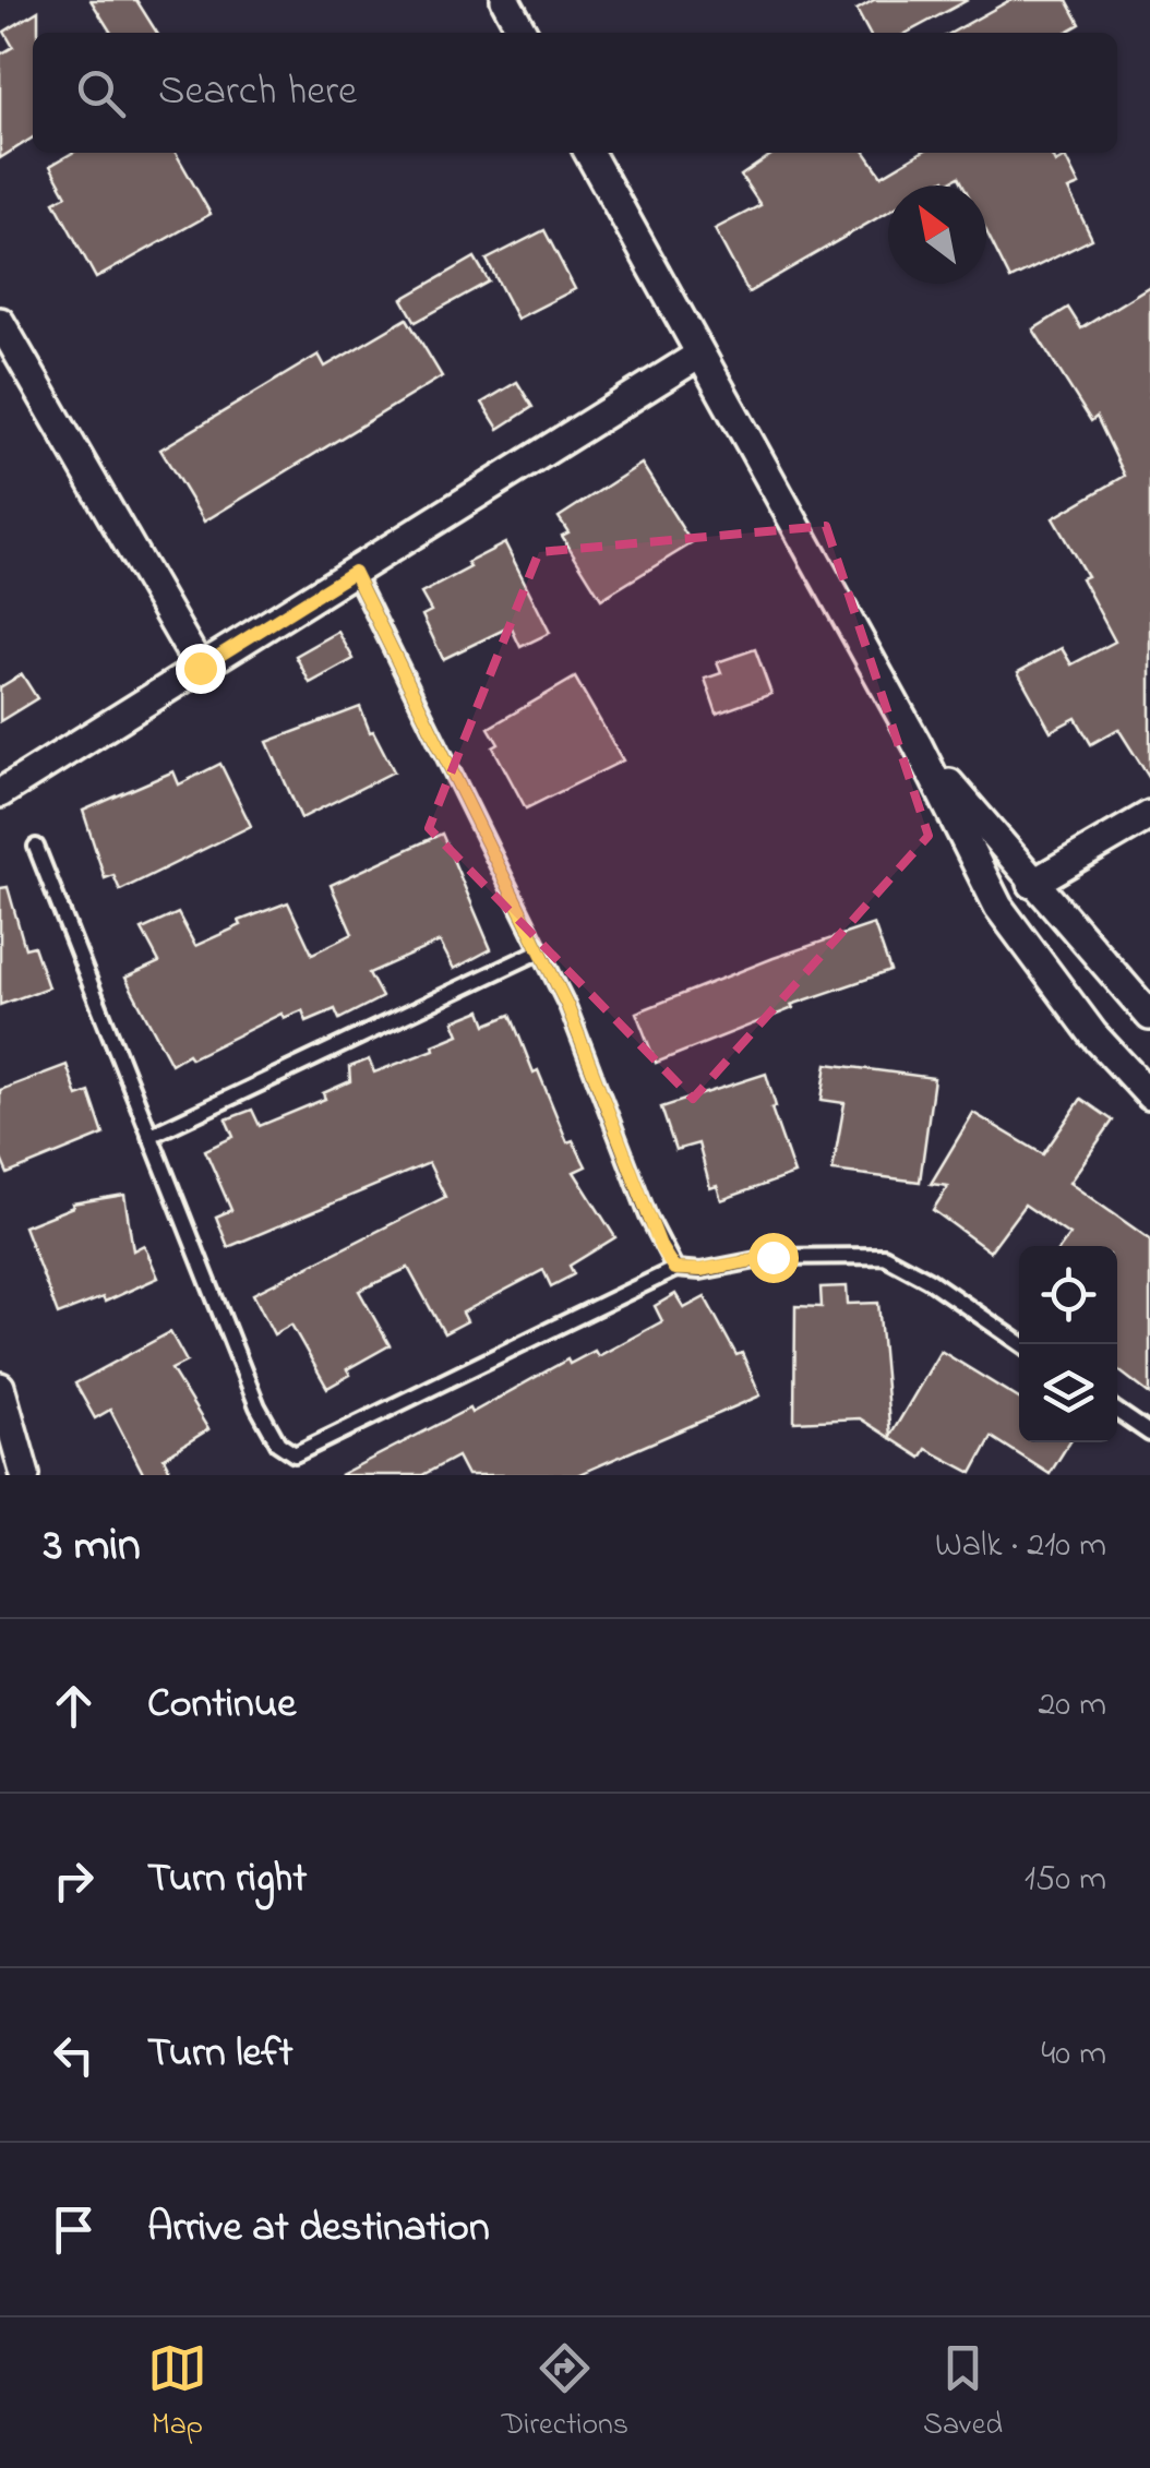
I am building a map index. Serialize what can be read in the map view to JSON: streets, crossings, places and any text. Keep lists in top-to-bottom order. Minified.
{"north":"top left","page":{"search":"Search here","heading":["3 min","Walk · 210 m"],"list":[["Continue","20 m"],["Turn right","150 m"],["Turn left","40 m"],"Arrive at destination"],"nav":["Map","Directions","Saved"]}}
